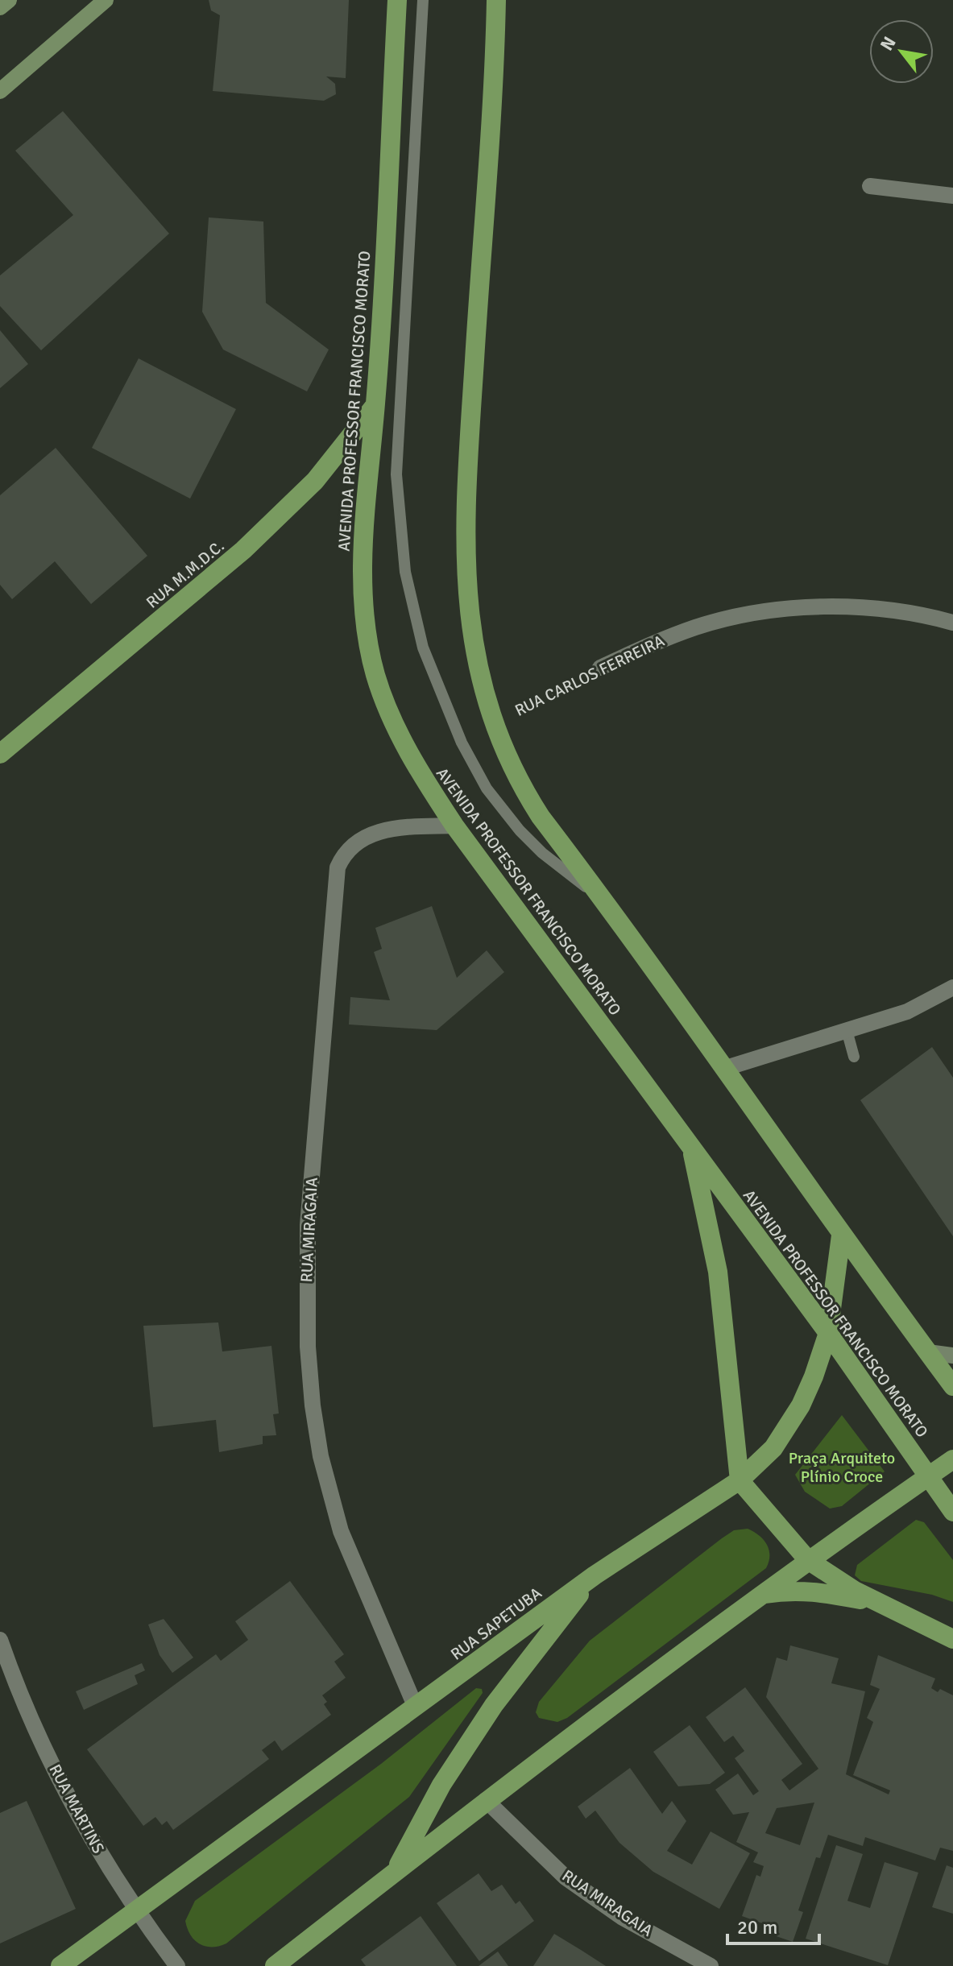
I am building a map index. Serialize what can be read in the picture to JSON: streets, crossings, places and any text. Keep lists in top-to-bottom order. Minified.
{"streets":{"highway":["AVENIDA PROFESSOR FRANCISCO MORATO","RUA M.M.D.C.","RUA SAPETUBA"],"street":["RUA CARLOS FERREIRA","RUA MIRAGAIA","RUA MARTINS"]},"crossings":[["AVENIDA PROFESSOR FRANCISCO MORATO","RUA M.M.D.C."],["AVENIDA PROFESSOR FRANCISCO MORATO","RUA CARLOS FERREIRA"],["AVENIDA PROFESSOR FRANCISCO MORATO","RUA MIRAGAIA"],["AVENIDA PROFESSOR FRANCISCO MORATO","RUA SAPETUBA"],["RUA MIRAGAIA","RUA SAPETUBA"],["RUA SAPETUBA","RUA MARTINS"]],"parks":["Praça Arquiteto Plínio Croce"],"scale_bar":"20 m","north":"top left"}
